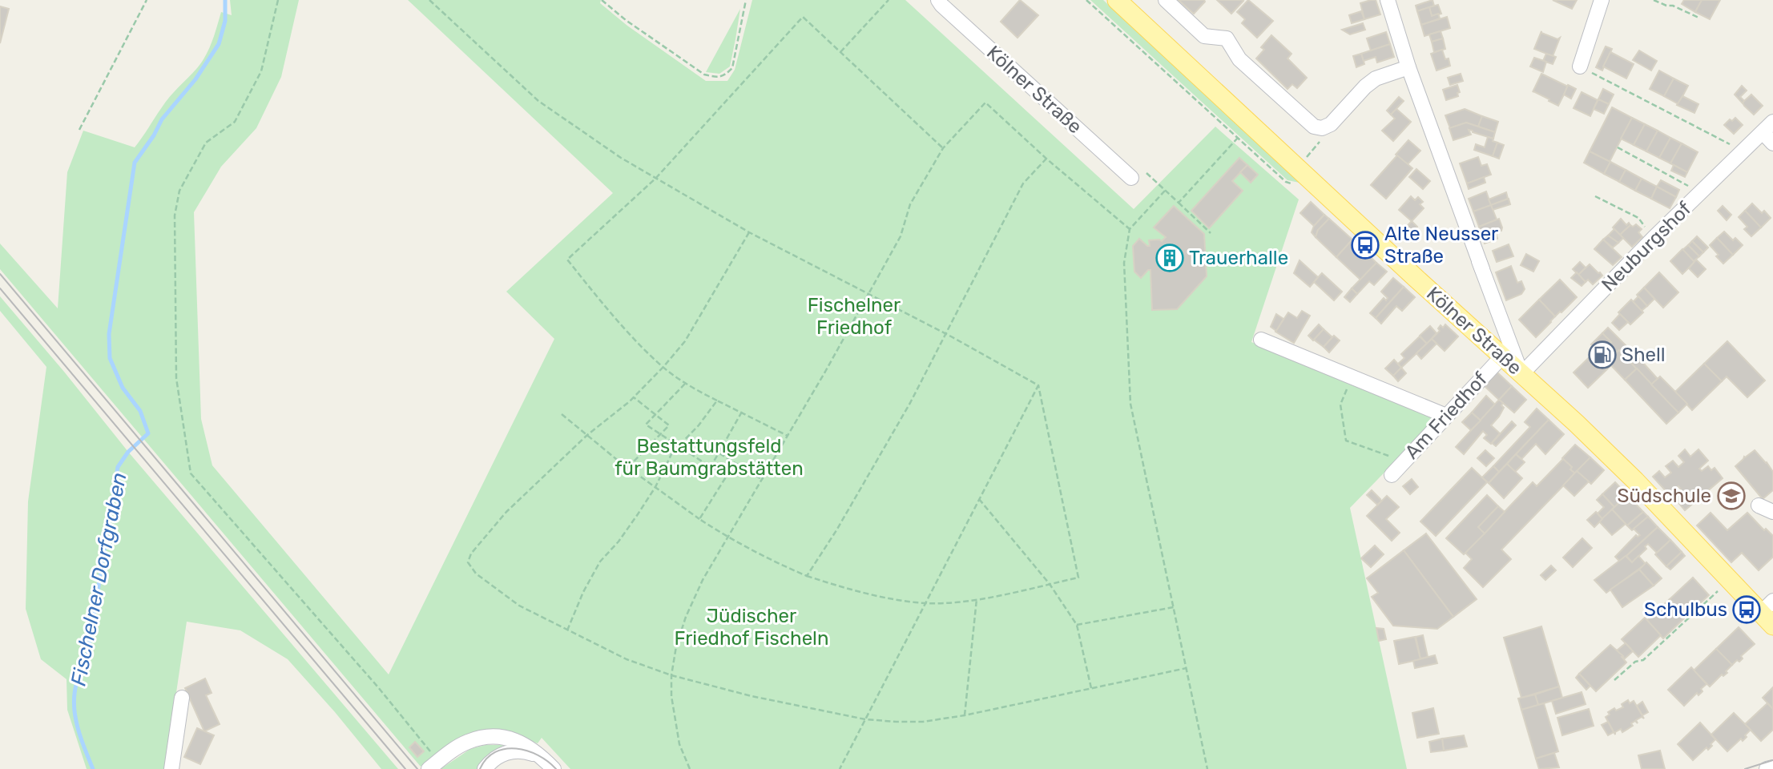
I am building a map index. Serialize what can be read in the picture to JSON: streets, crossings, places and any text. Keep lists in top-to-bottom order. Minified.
{"streets":{"main road":["Kölner Straße"],"street":["Neuburgshof","Am Friedhof"]},"crossings":[["Kölner Straße","Neuburgshof"],["Kölner Straße","Am Friedhof"]],"water":["Fischelner Dorfgraben"],"parks":["Fischelner Friedhof","Bestattungsfeld für Baumgrabstätten","Jüdischer Friedhof Fischeln"],"places":{"bus stop":["Alte Neusser Straße","Schulbus"],"building":["Trauerhalle"],"fuel station":["Shell"],"school or university":["Südschule"]}}
